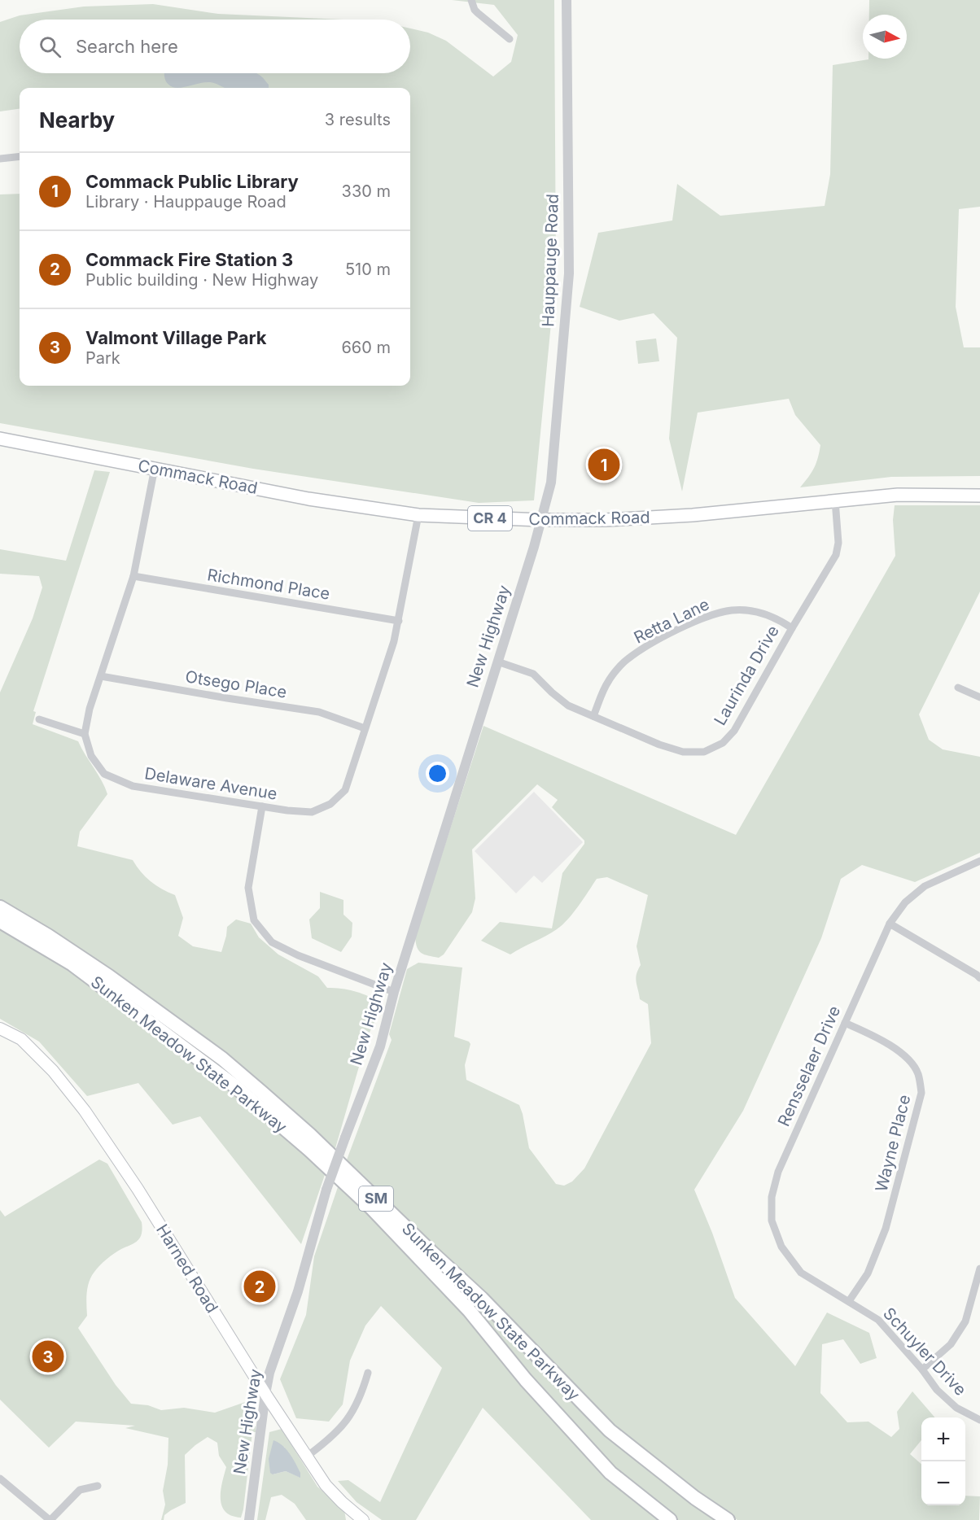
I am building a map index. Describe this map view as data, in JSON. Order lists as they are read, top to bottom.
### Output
{
  "streets": {
    "highway": ["Sunken Meadow State Parkway", "SM"],
    "main road": ["Commack Road", "CR 4", "Harned Road"],
    "street": [
      "Hauppauge Road",
      "Richmond Place",
      "Retta Lane",
      "New Highway",
      "Laurinda Drive",
      "Otsego Place",
      "Delaware Avenue",
      "Rensselaer Drive",
      "Wayne Place",
      "Schuyler Drive"
    ]
  },
  "crossings": [
    ["Hauppauge Road", "Commack Road"],
    ["Hauppauge Road", "New Highway"],
    ["Commack Road", "New Highway"],
    ["Commack Road", "Laurinda Drive"],
    ["Commack Road", "Delaware Avenue"],
    ["Richmond Place", "Delaware Avenue"],
    ["Retta Lane", "Laurinda Drive"],
    ["New Highway", "Laurinda Drive"],
    ["New Highway", "Harned Road"],
    ["Otsego Place", "Delaware Avenue"],
    ["Rensselaer Drive", "Wayne Place"],
    ["Rensselaer Drive", "Schuyler Drive"],
    ["Wayne Place", "Schuyler Drive"]
  ],
  "north": "right",
  "page": {
    "search": "Search here",
    "heading": ["Nearby", "3 results"],
    "list": [
      {
        "mark": "1",
        "name": "Commack Public Library",
        "note": "Library · Hauppauge Road",
        "value": "330 m"
      },
      {
        "mark": "2",
        "name": "Commack Fire Station 3",
        "note": "Public building · New Highway",
        "value": "510 m"
      },
      {
        "mark": "3",
        "name": "Valmont Village Park",
        "note": "Park",
        "value": "660 m"
      }
    ],
    "pins": ["1", "2", "3"],
    "map_buttons": ["+", "−"]
  }
}
